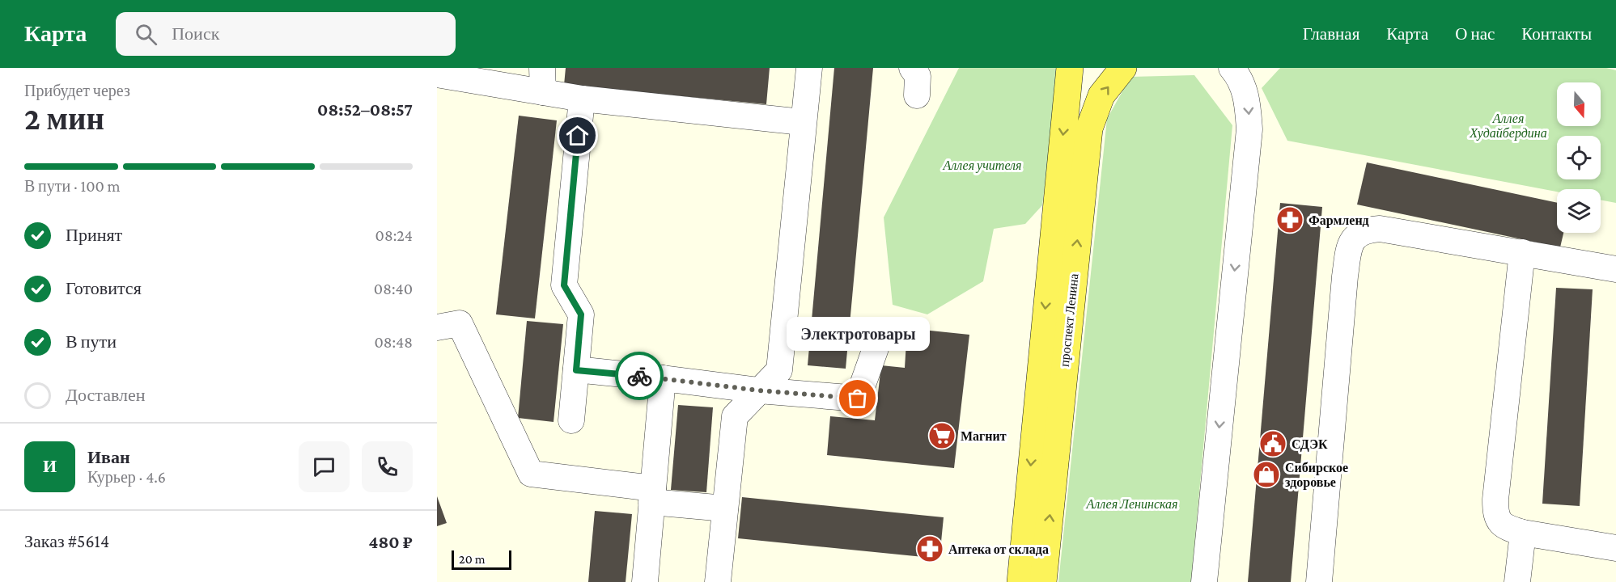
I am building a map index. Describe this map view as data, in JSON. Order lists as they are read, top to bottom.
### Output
{
  "streets": {
    "main road": ["проспект Ленина"]
  },
  "parks": ["Аллея Худайбердина", "Аллея учителя", "Аллея Ленинская"],
  "places": {
    "pharmacy": ["Фармленд", "Аптека от склада"],
    "other": ["Электротовары"],
    "supermarket": ["Магнит"],
    "public building": ["СДЭК"],
    "shop": ["Сибирское здоровье"]
  },
  "scale_bar": "20 m",
  "north": "bottom",
  "page": {
    "header": "Карта",
    "search": "Поиск",
    "nav": [
      "Главная",
      "Карта",
      "О нас",
      "Контакты"
    ],
    "heading": ["2 мин", "Прибудет через", "08:52–08:57"],
    "panel": [
      "Иван",
      "Курьер · 4.6",
      "Заказ #5614",
      "480 ₽"
    ],
    "bar": "В пути · 100 m",
    "list": [
      ["Принят", "08:24"],
      ["Готовится", "08:40"],
      ["В пути", "08:48"],
      "Доставлен"
    ],
    "bubble": "Электротовары",
    "round": "И",
    "scale": "20 m"
  }
}
